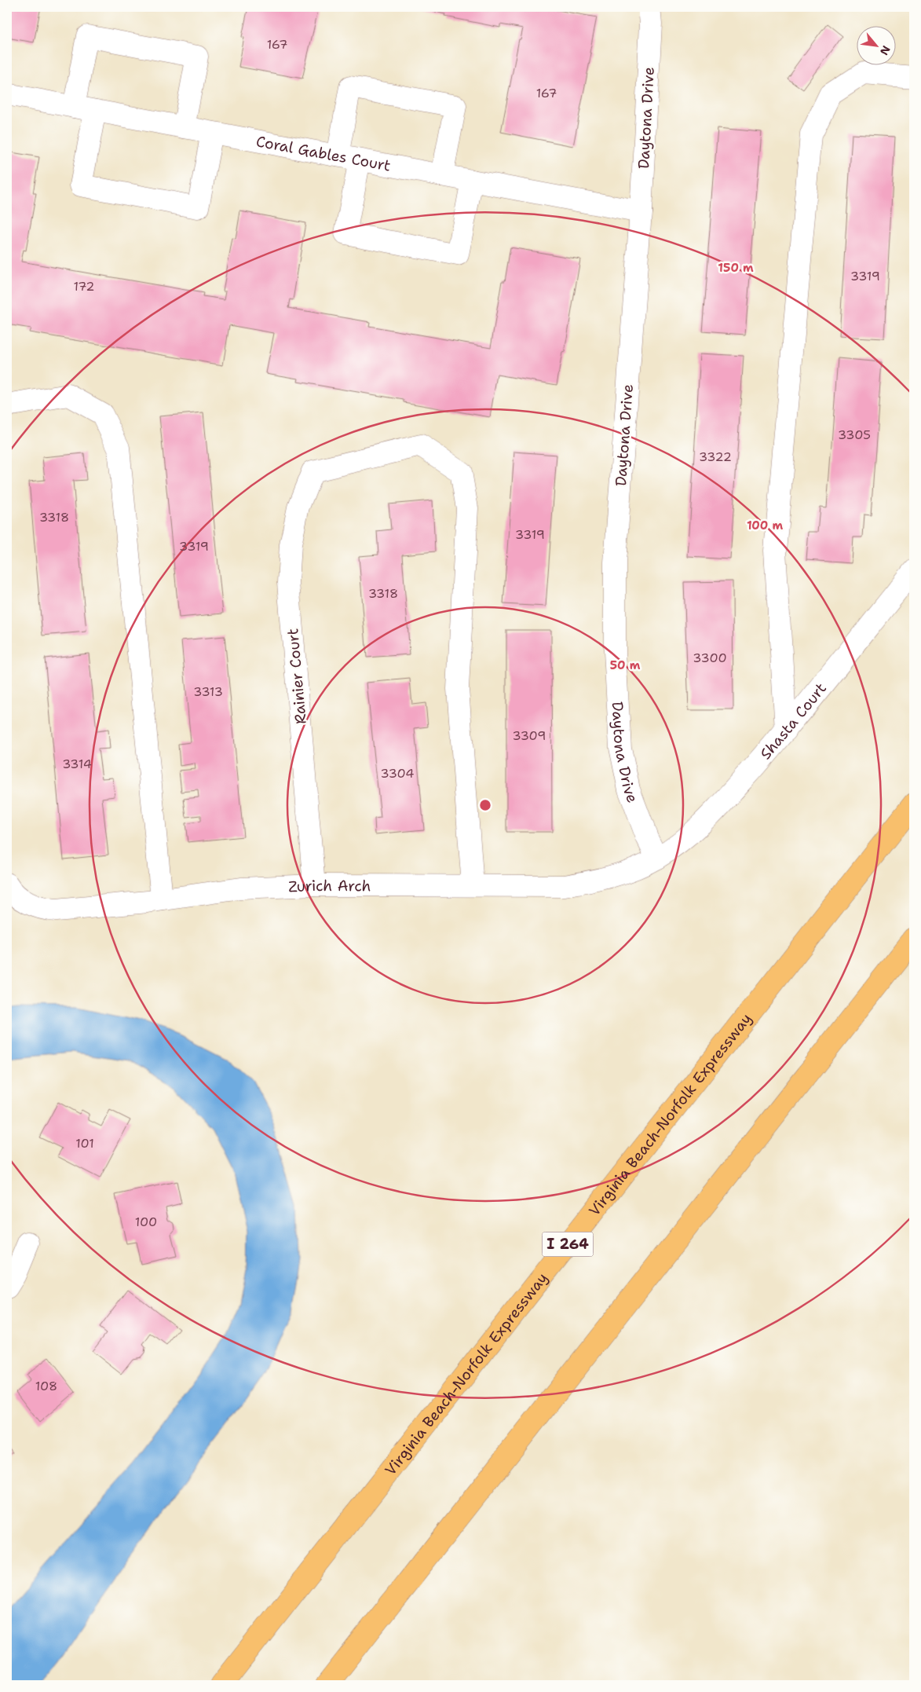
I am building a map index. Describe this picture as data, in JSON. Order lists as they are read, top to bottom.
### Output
{
  "streets": {
    "highway": ["Virginia Beach-Norfolk Expressway", "I 264"],
    "street": [
      "Daytona Drive",
      "Coral Gables Court",
      "Rainier Court",
      "Shasta Court",
      "Zurich Arch"
    ]
  },
  "crossings": [
    ["Daytona Drive", "Coral Gables Court"],
    ["Daytona Drive", "Shasta Court"],
    ["Daytona Drive", "Zurich Arch"],
    ["Rainier Court", "Zurich Arch"],
    ["Shasta Court", "Zurich Arch"]
  ],
  "house_numbers": [
    "167",
    "167",
    "3319",
    "172",
    "3305",
    "3322",
    "3318",
    "3319",
    "3319",
    "3318",
    "3300",
    "3313",
    "3309",
    "3314",
    "3304",
    "101",
    "100",
    "108"
  ],
  "north": "bottom right",
  "rings": ["150 m", "100 m", "50 m"]
}
